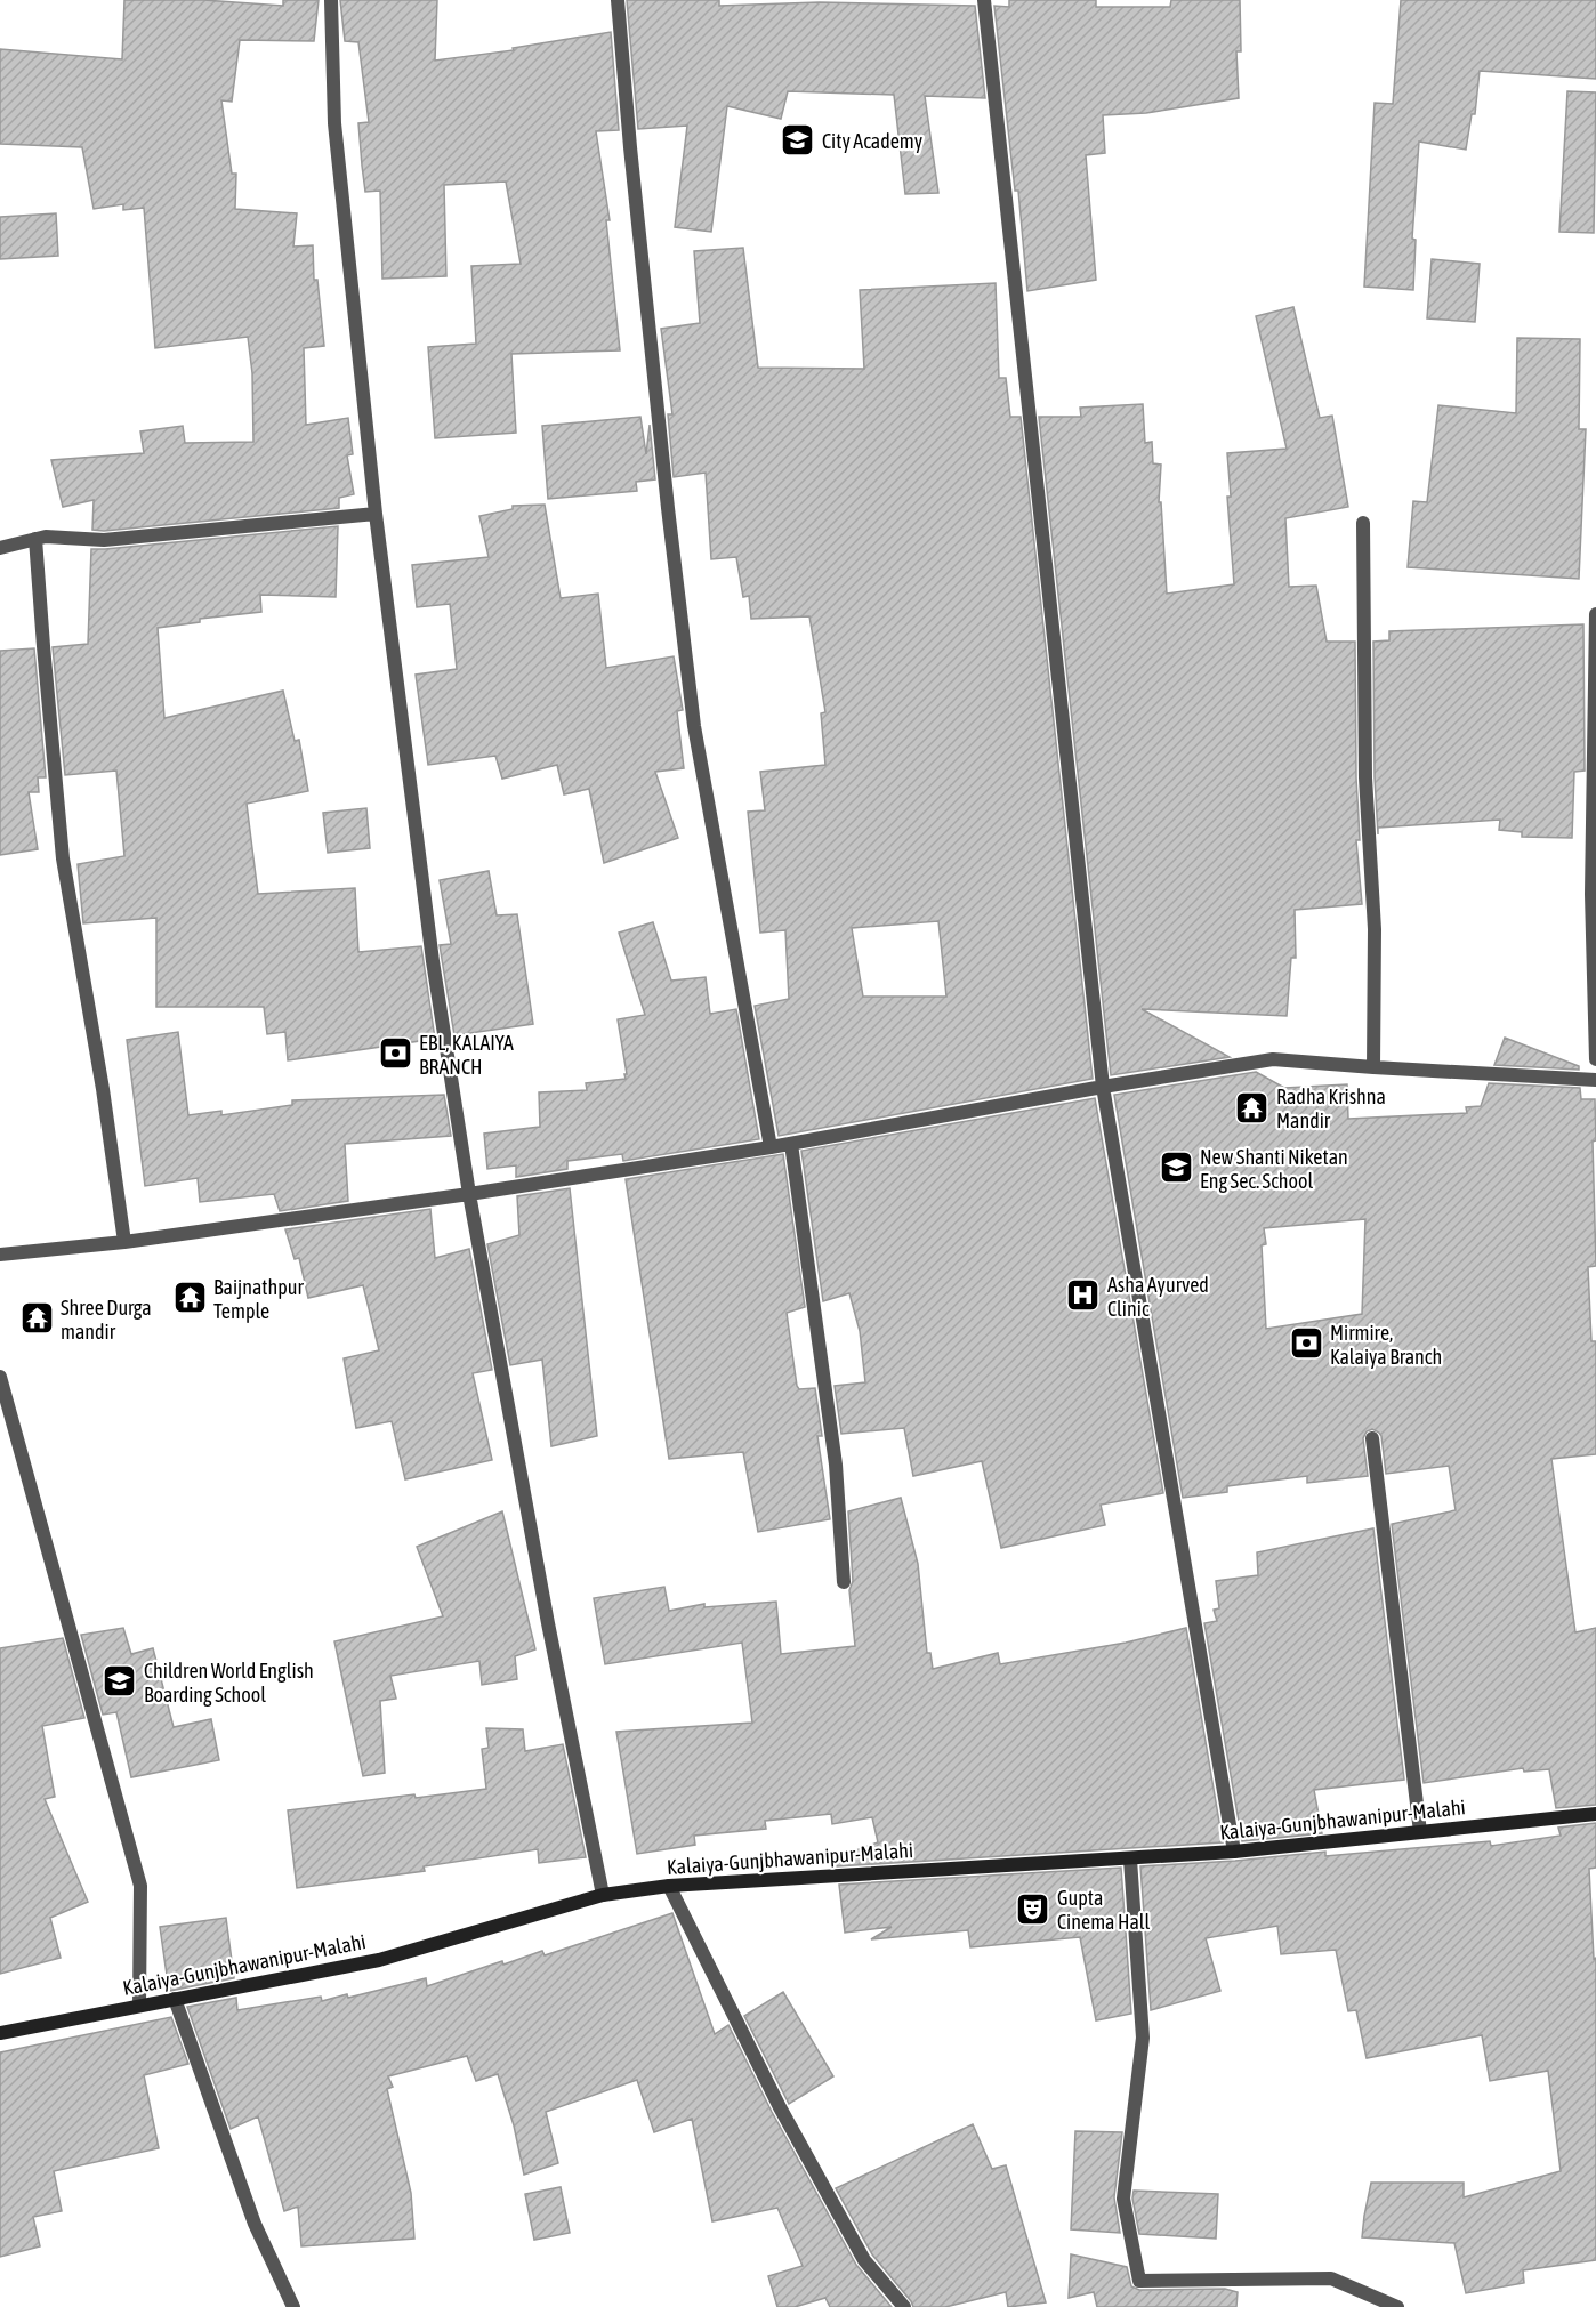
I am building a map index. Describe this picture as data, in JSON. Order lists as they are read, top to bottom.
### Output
{
  "streets": {
    "street": ["Kalaiya-Gunjbhawanipur-Malahi"]
  },
  "places": {
    "school or university": ["City Academy", "New Shanti Niketan Eng Sec. School", "Children World English Boarding School"],
    "bank": ["EBL, KALAIYA BRANCH", "Mirmire, Kalaiya Branch"],
    "temple": ["Radha Krishna Mandir", "Baijnathpur Temple", "Shree Durga mandir"],
    "hospital": ["Asha Ayurved Clinic"],
    "theatre": ["Gupta Cinema Hall"]
  }
}
